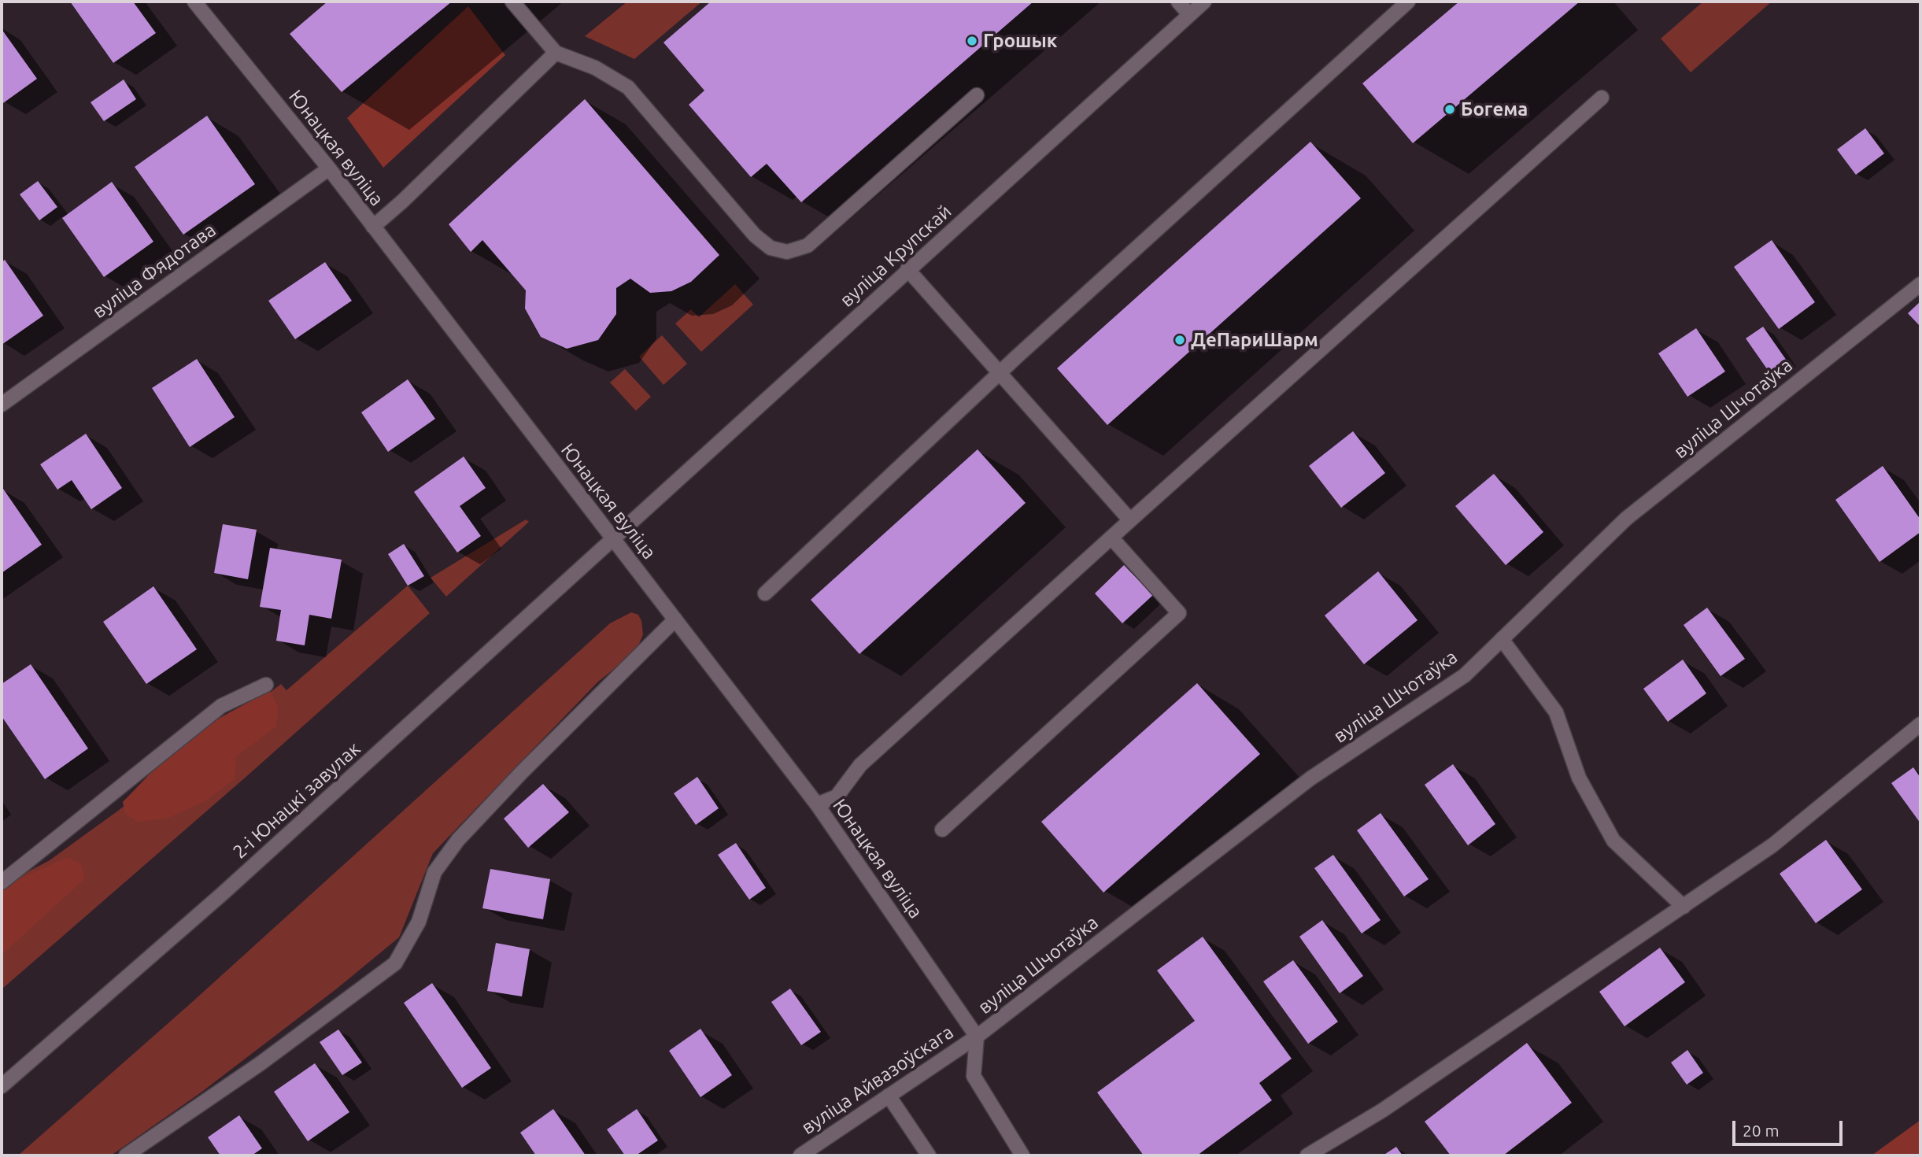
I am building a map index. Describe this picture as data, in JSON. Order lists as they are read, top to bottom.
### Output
{
  "streets": {
    "street": [
      "Юнацкая вуліца",
      "вуліца Крупскай",
      "вуліца Фядотава",
      "вуліца Шчотаўка",
      "2-і Юнацкі завулак",
      "вуліца Айвазоўскага"
    ]
  },
  "crossings": [
    ["Юнацкая вуліца", "вуліца Крупскай"],
    ["Юнацкая вуліца", "вуліца Фядотава"],
    ["Юнацкая вуліца", "вуліца Шчотаўка"],
    ["Юнацкая вуліца", "2-і Юнацкі завулак"],
    ["Юнацкая вуліца", "вуліца Айвазоўскага"],
    ["вуліца Крупскай", "2-і Юнацкі завулак"],
    ["вуліца Шчотаўка", "вуліца Айвазоўскага"]
  ],
  "places": ["Грошык", "Богема", "ДеПариШарм"],
  "scale_bar": "20 m"
}
